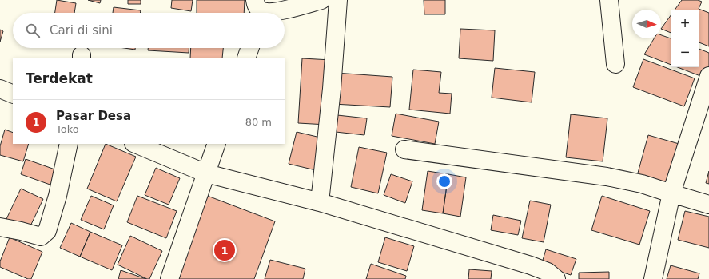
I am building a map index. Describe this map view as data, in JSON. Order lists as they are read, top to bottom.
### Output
{
  "north": "right",
  "page": {
    "map_buttons": ["+", "−"],
    "search": "Cari di sini",
    "heading": "Terdekat",
    "list": [
      {
        "mark": "1",
        "name": "Pasar Desa",
        "note": "Toko",
        "value": "80 m"
      }
    ],
    "pins": "1"
  }
}
